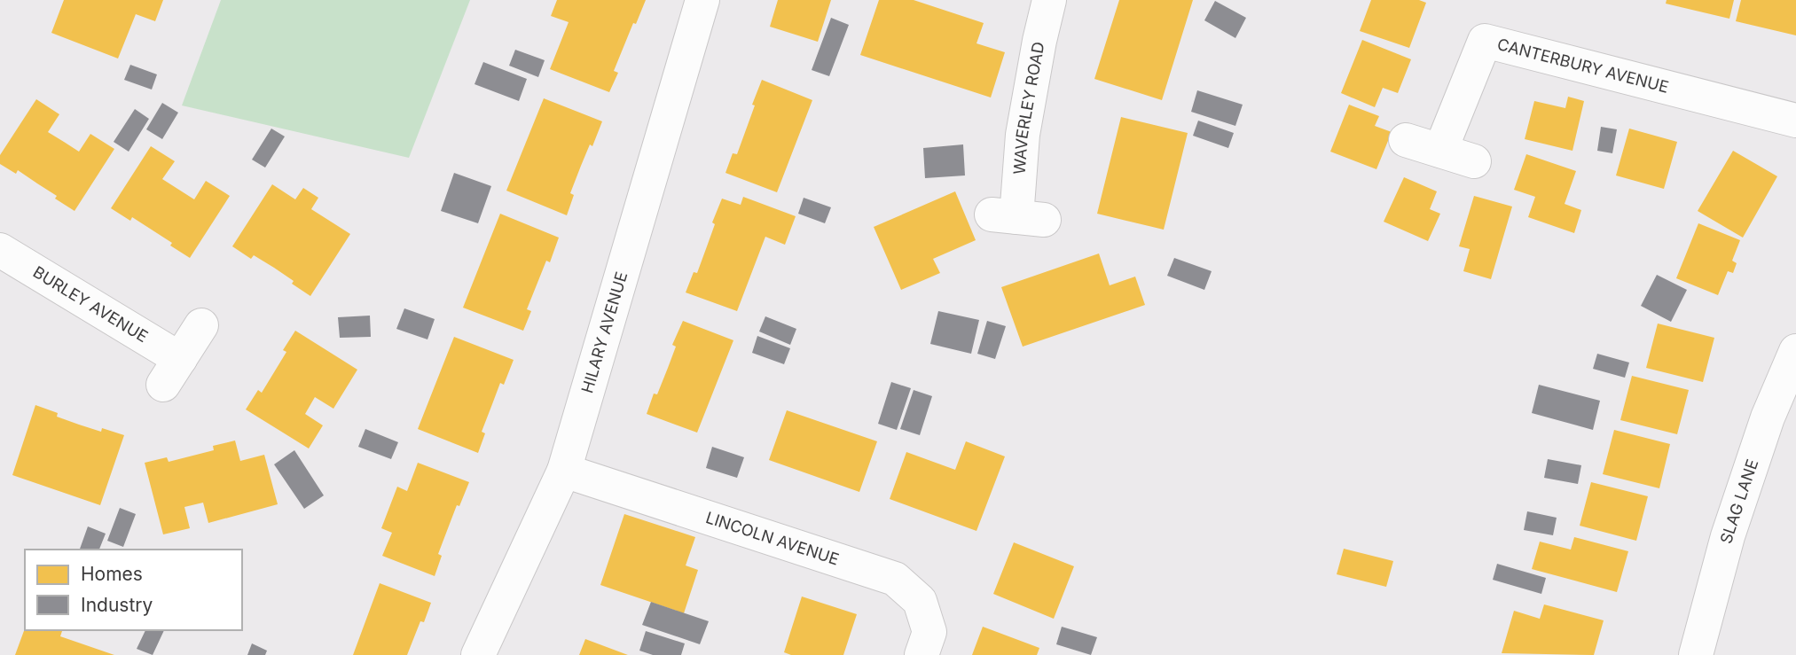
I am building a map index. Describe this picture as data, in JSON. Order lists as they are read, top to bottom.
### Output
{
  "streets": {
    "street": [
      "CANTERBURY AVENUE",
      "WAVERLEY ROAD",
      "BURLEY AVENUE",
      "HILARY AVENUE",
      "SLAG LANE",
      "LINCOLN AVENUE"
    ]
  },
  "crossings": [
    ["HILARY AVENUE", "LINCOLN AVENUE"]
  ],
  "legend": ["Homes", "Industry"]
}
